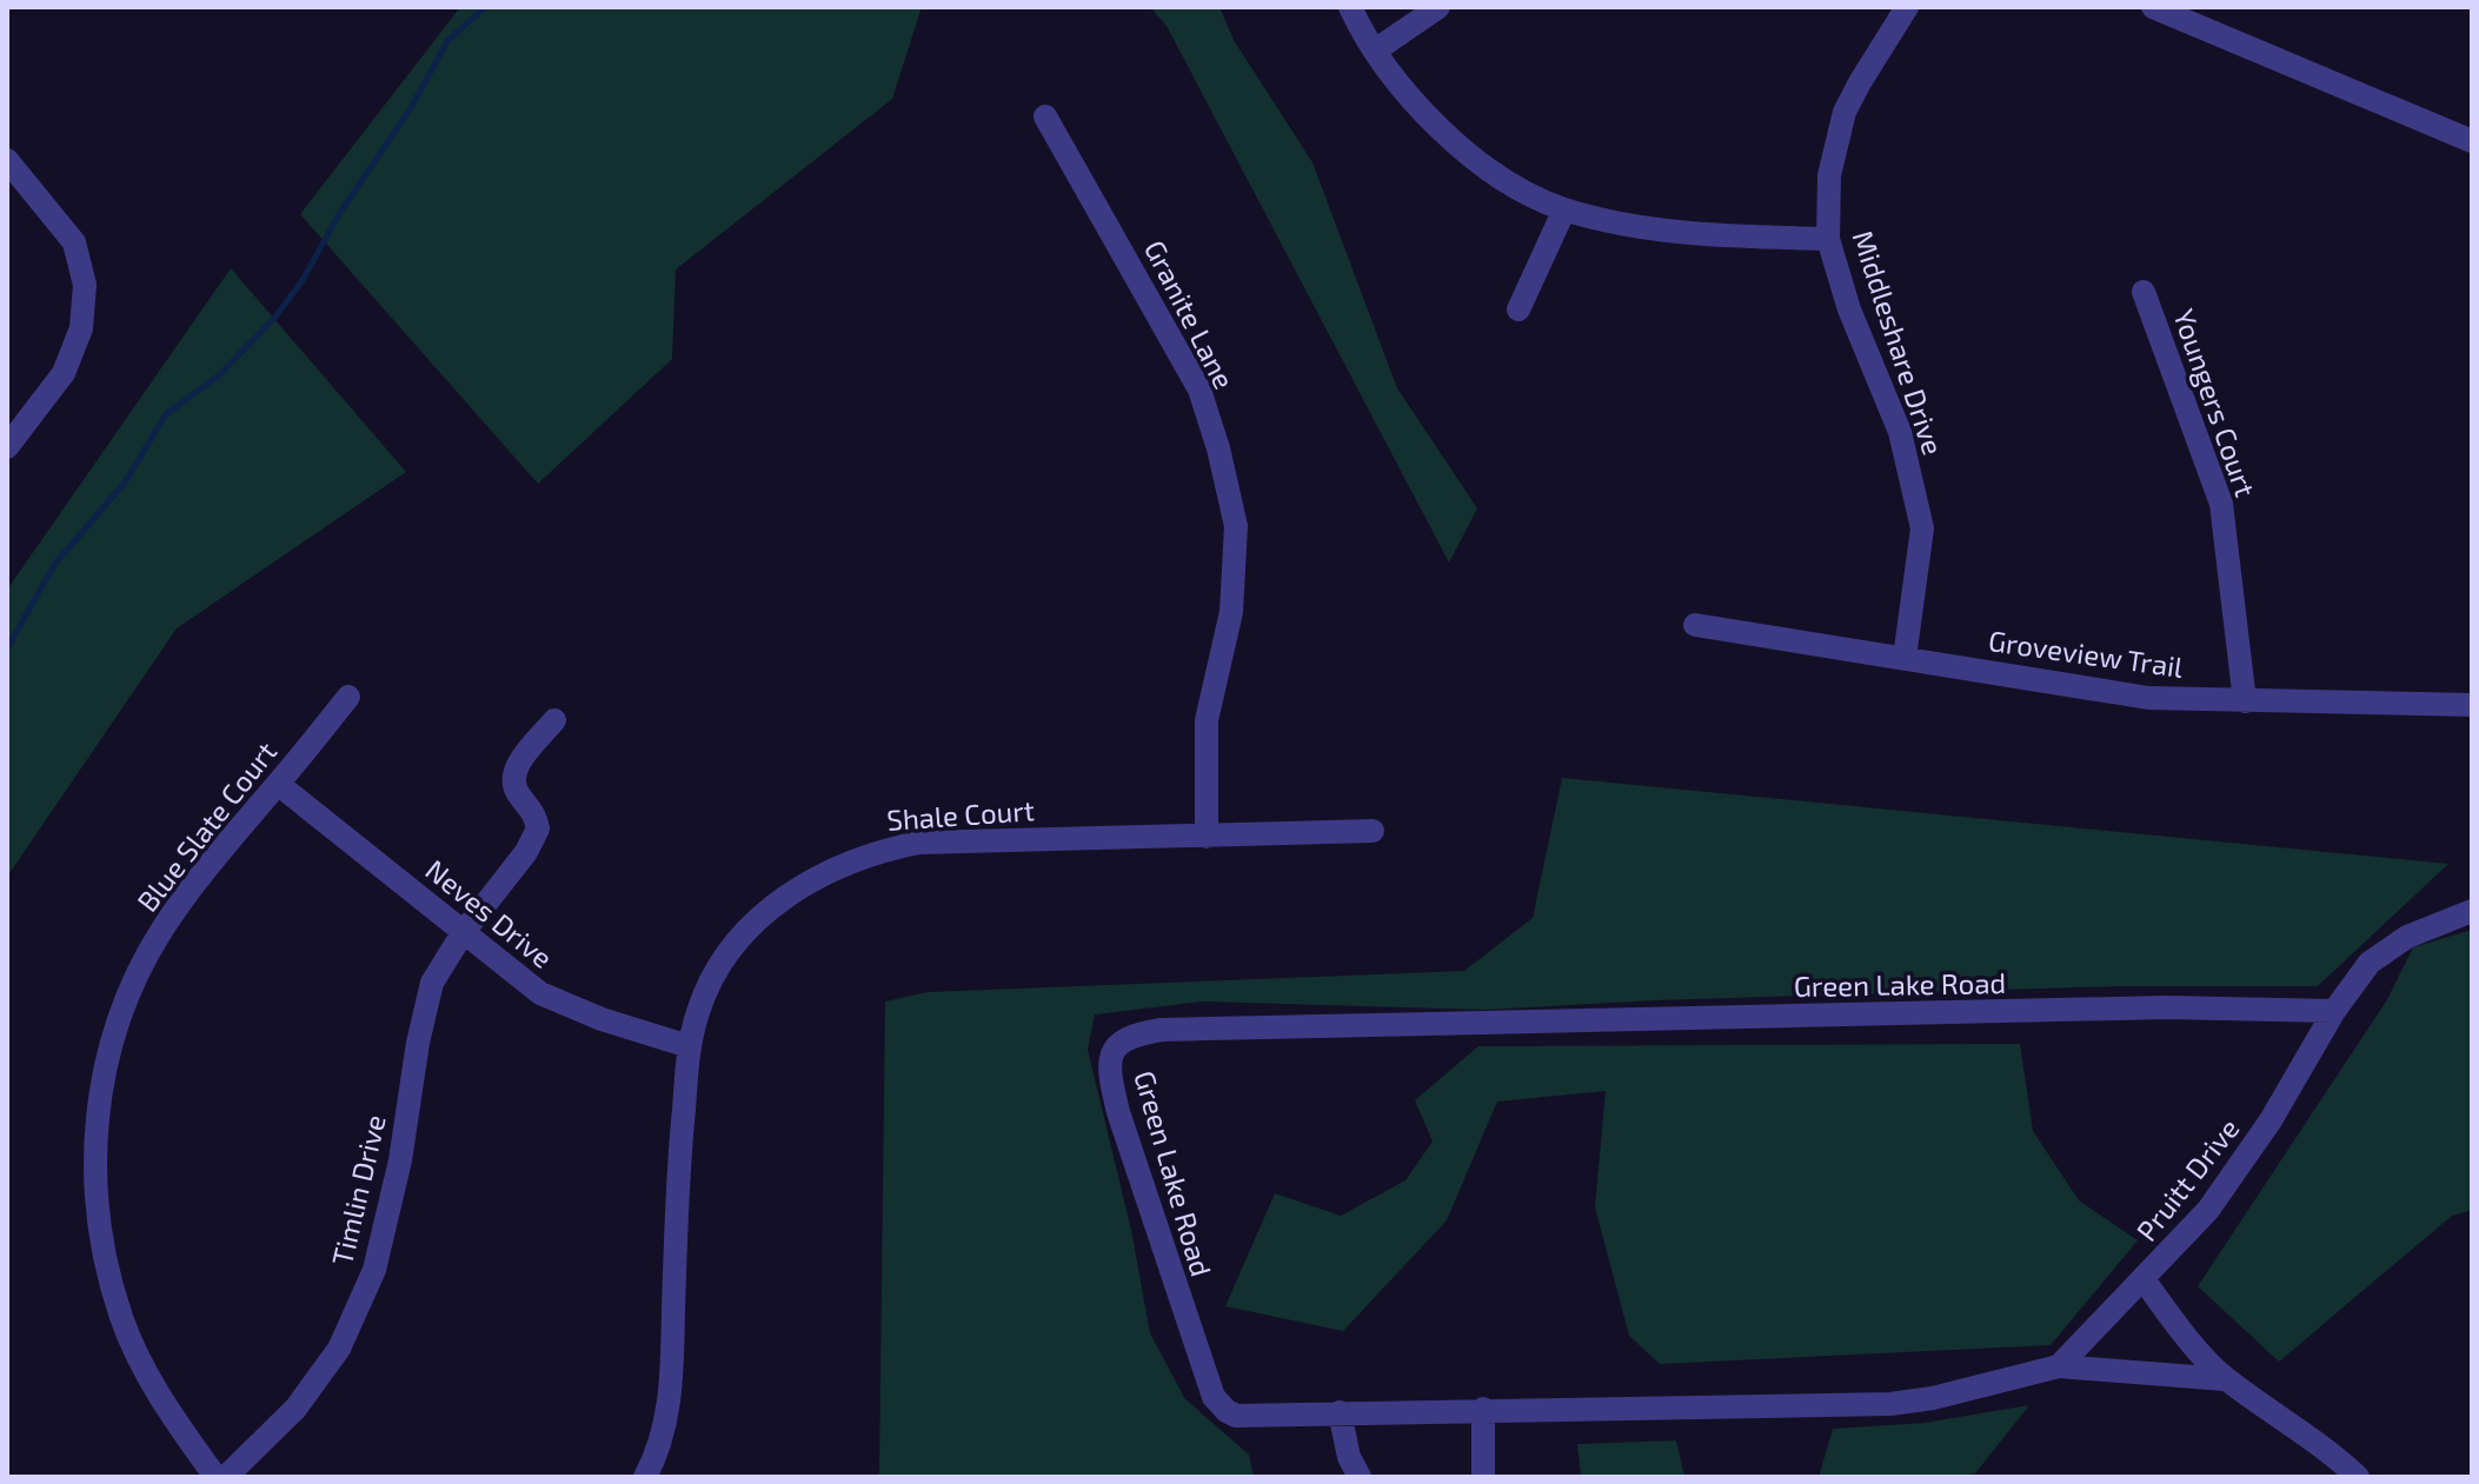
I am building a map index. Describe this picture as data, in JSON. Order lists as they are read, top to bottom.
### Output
{
  "streets": {
    "street": [
      "Granite Lane",
      "Middleshare Drive",
      "Youngers Court",
      "Groveview Trail",
      "Shale Court",
      "Blue Slate Court",
      "Neves Drive",
      "Green Lake Road",
      "Pruitt Drive",
      "Timlin Drive"
    ]
  },
  "crossings": [
    ["Granite Lane", "Shale Court"],
    ["Middleshare Drive", "Groveview Trail"],
    ["Youngers Court", "Groveview Trail"],
    ["Shale Court", "Neves Drive"],
    ["Blue Slate Court", "Neves Drive"],
    ["Neves Drive", "Timlin Drive"],
    ["Green Lake Road", "Pruitt Drive"]
  ]
}
